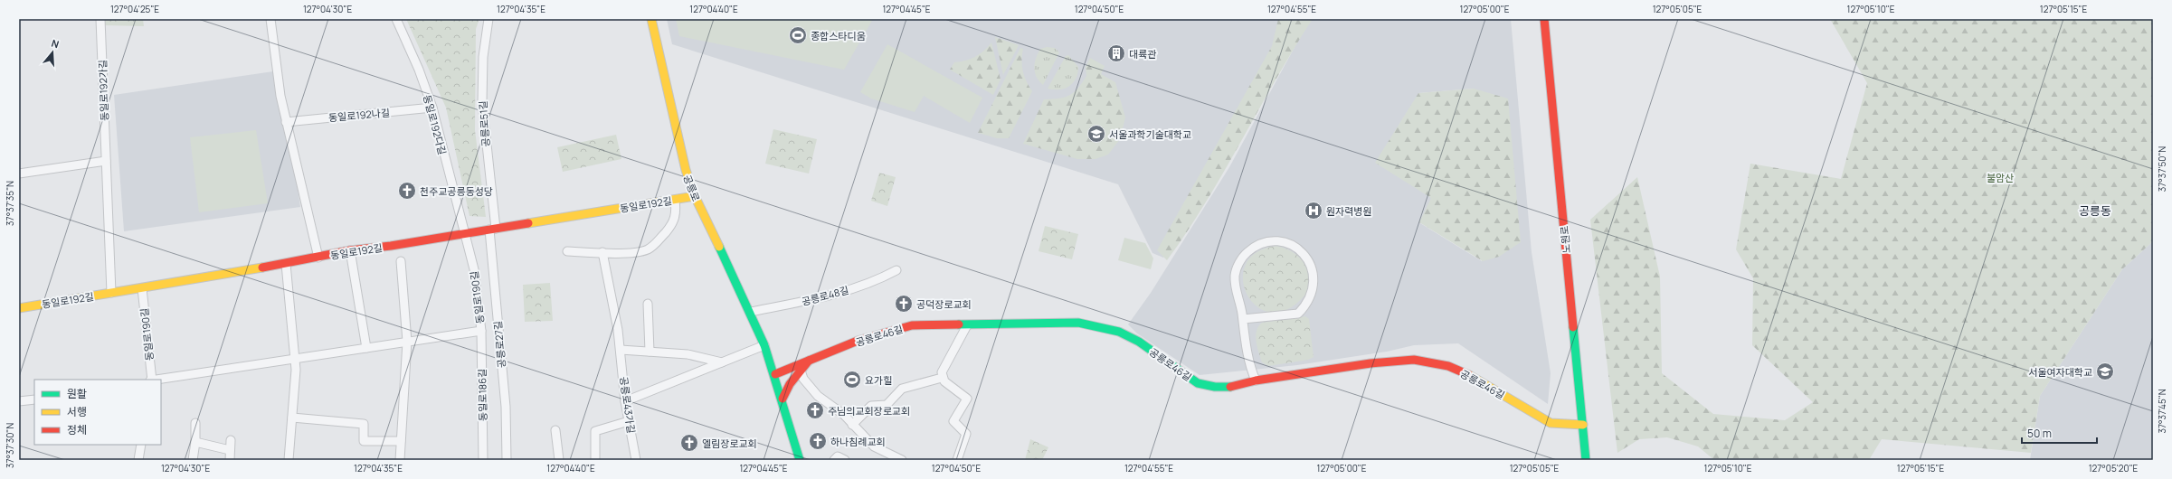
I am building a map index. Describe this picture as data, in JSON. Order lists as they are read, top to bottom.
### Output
{
  "streets": {
    "street": [
      "동일로192가길",
      "동일로192나길",
      "공릉로51길",
      "동일로192다길",
      "공릉로",
      "동일로192길",
      "노원로",
      "공릉로48길",
      "동일로190길",
      "공릉로46길",
      "공릉로27길",
      "동일로186길",
      "공릉로43가길"
    ]
  },
  "crossings": [
    ["동일로192가길", "동일로192길"],
    ["동일로192나길", "동일로192다길"],
    ["공릉로51길", "동일로192길"],
    ["공릉로51길", "공릉로27길"],
    ["동일로192다길", "동일로192길"],
    ["동일로192다길", "동일로190길"],
    ["공릉로", "동일로192길"],
    ["공릉로", "공릉로48길"],
    ["공릉로", "공릉로46길"],
    ["동일로192길", "동일로190길"],
    ["동일로192길", "공릉로27길"],
    ["노원로", "공릉로46길"],
    ["동일로190길", "동일로186길"]
  ],
  "districts": ["공릉동"],
  "parks": ["불암산"],
  "places": {
    "sports": ["종합스타디움", "요가힐"],
    "building": ["대륙관"],
    "school or university": ["서울과학기술대학교", "서울여자대학교"],
    "church": [
      "천주교공릉동성당",
      "공덕장로교회",
      "주님의교회장로교회",
      "하나침례교회",
      "엘림장로교회"
    ],
    "hospital": ["원자력병원"]
  },
  "legend": ["원활", "서행", "정체"],
  "scale_bar": "50 m",
  "north": "top",
  "coordinates": [
    "127°04'25\"E",
    "127°04'30\"E",
    "127°04'35\"E",
    "127°04'40\"E",
    "127°04'45\"E",
    "127°04'50\"E",
    "127°04'55\"E",
    "127°05'00\"E",
    "127°05'05\"E",
    "127°05'10\"E",
    "127°05'15\"E",
    "37°37'50\"N",
    "37°37'35\"N",
    "37°37'45\"N",
    "37°37'30\"N",
    "127°05'20\"E"
  ]
}
